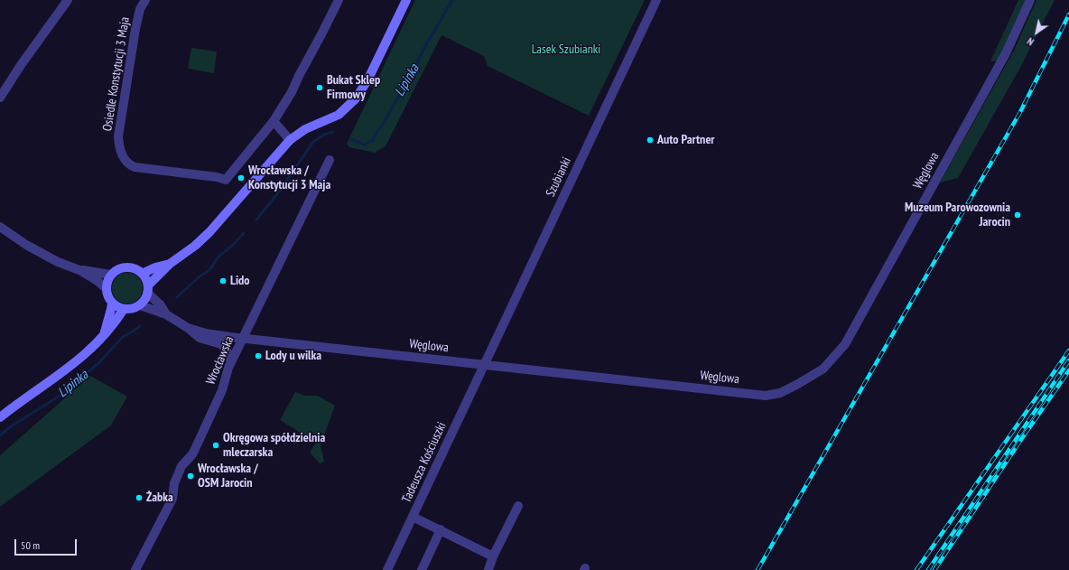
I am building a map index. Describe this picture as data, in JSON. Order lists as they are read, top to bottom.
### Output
{
  "streets": {
    "street": [
      "Osiedle Konstytucji 3 Maja",
      "Węglowa",
      "Szubianki",
      "Wrocławska",
      "Tadeusza Kościuszki"
    ]
  },
  "crossings": [
    ["Węglowa", "Szubianki"],
    ["Węglowa", "Wrocławska"],
    ["Węglowa", "Tadeusza Kościuszki"],
    ["Szubianki", "Tadeusza Kościuszki"]
  ],
  "water": ["Lipinka"],
  "parks": ["Lasek Szubianki"],
  "places": [
    "Bukat Sklep Firmowy",
    "Auto Partner",
    "Wrocławska / Konstytucji 3 Maja",
    "Muzeum Parowozownia Jarocin",
    "Lido",
    "Lody u wilka",
    "Okręgowa spółdzielnia mleczarska",
    "Wrocławska / OSM Jarocin",
    "Żabka"
  ],
  "scale_bar": "50 m",
  "north": "bottom left"
}
